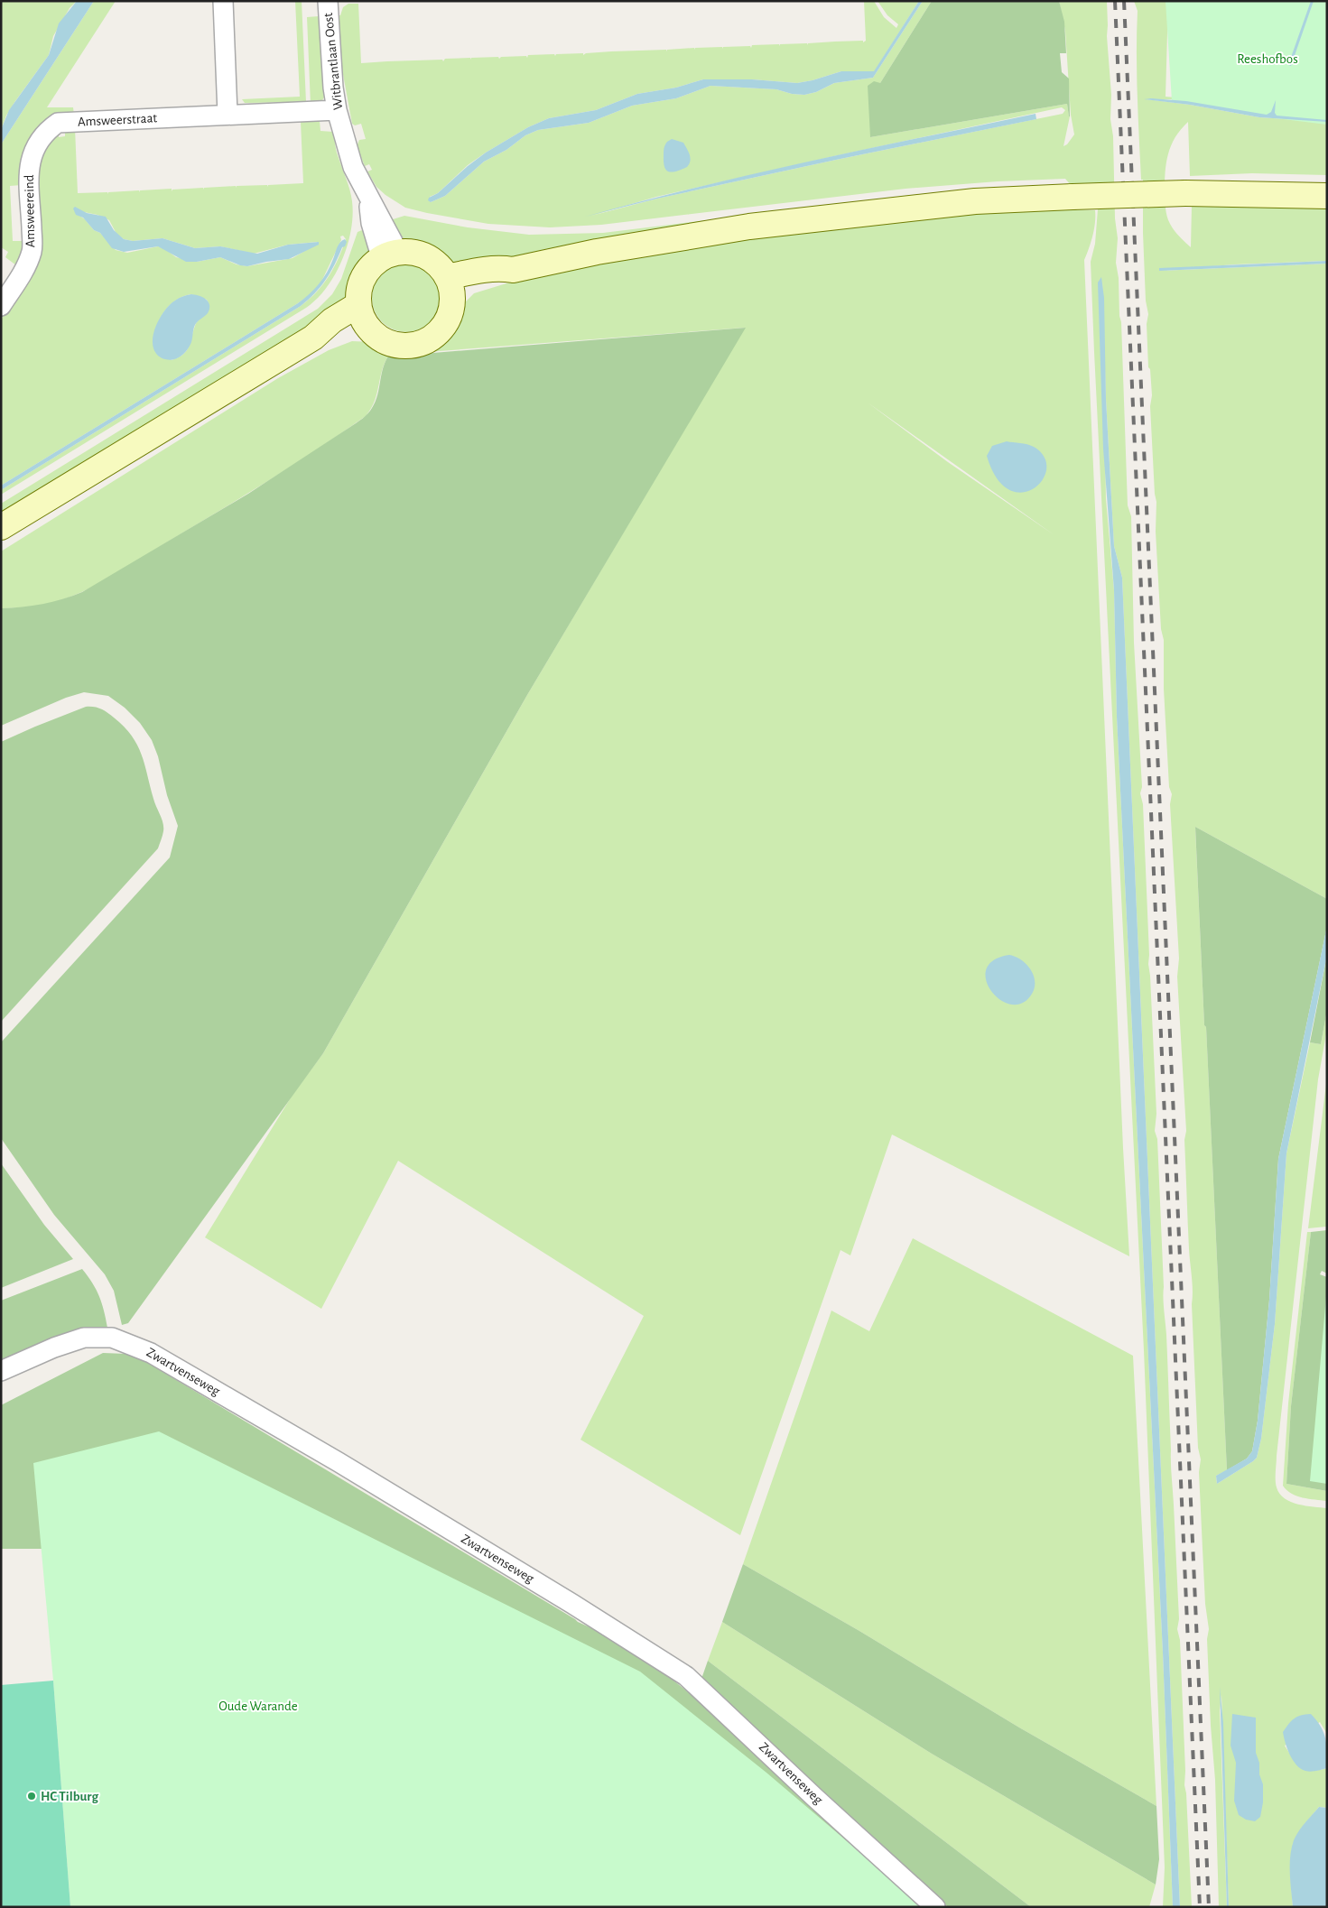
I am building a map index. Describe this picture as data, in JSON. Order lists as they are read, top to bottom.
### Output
{
  "streets": {
    "street": [
      "Witbrantlaan Oost",
      "Amsweerstraat",
      "Amsweereind",
      "Zwartvenseweg"
    ]
  },
  "crossings": [
    ["Witbrantlaan Oost", "Amsweerstraat"],
    ["Amsweerstraat", "Amsweereind"]
  ],
  "parks": ["Reeshofbos", "Oude Warande"],
  "places": ["HC Tilburg"]
}
